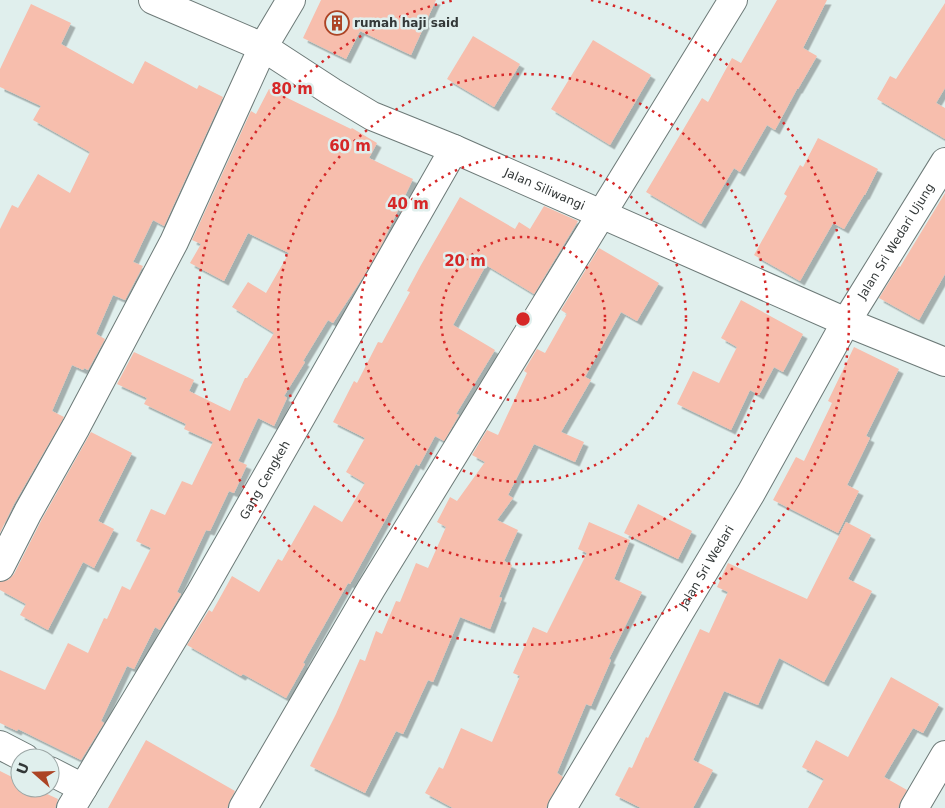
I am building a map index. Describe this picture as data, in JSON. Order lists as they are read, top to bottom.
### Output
{
  "streets": {
    "street": [
      "Jalan Siliwangi",
      "Jalan Sri Wedari Ujung",
      "Gang Cengkeh",
      "Jalan Sri Wedari"
    ]
  },
  "crossings": [
    ["Jalan Siliwangi", "Jalan Sri Wedari Ujung"],
    ["Jalan Siliwangi", "Gang Cengkeh"],
    ["Jalan Siliwangi", "Jalan Sri Wedari"],
    ["Jalan Sri Wedari Ujung", "Jalan Sri Wedari"]
  ],
  "places": {
    "building": ["rumah haji said"]
  },
  "north": "left",
  "rings": [
    "80 m",
    "60 m",
    "40 m",
    "20 m"
  ]
}
